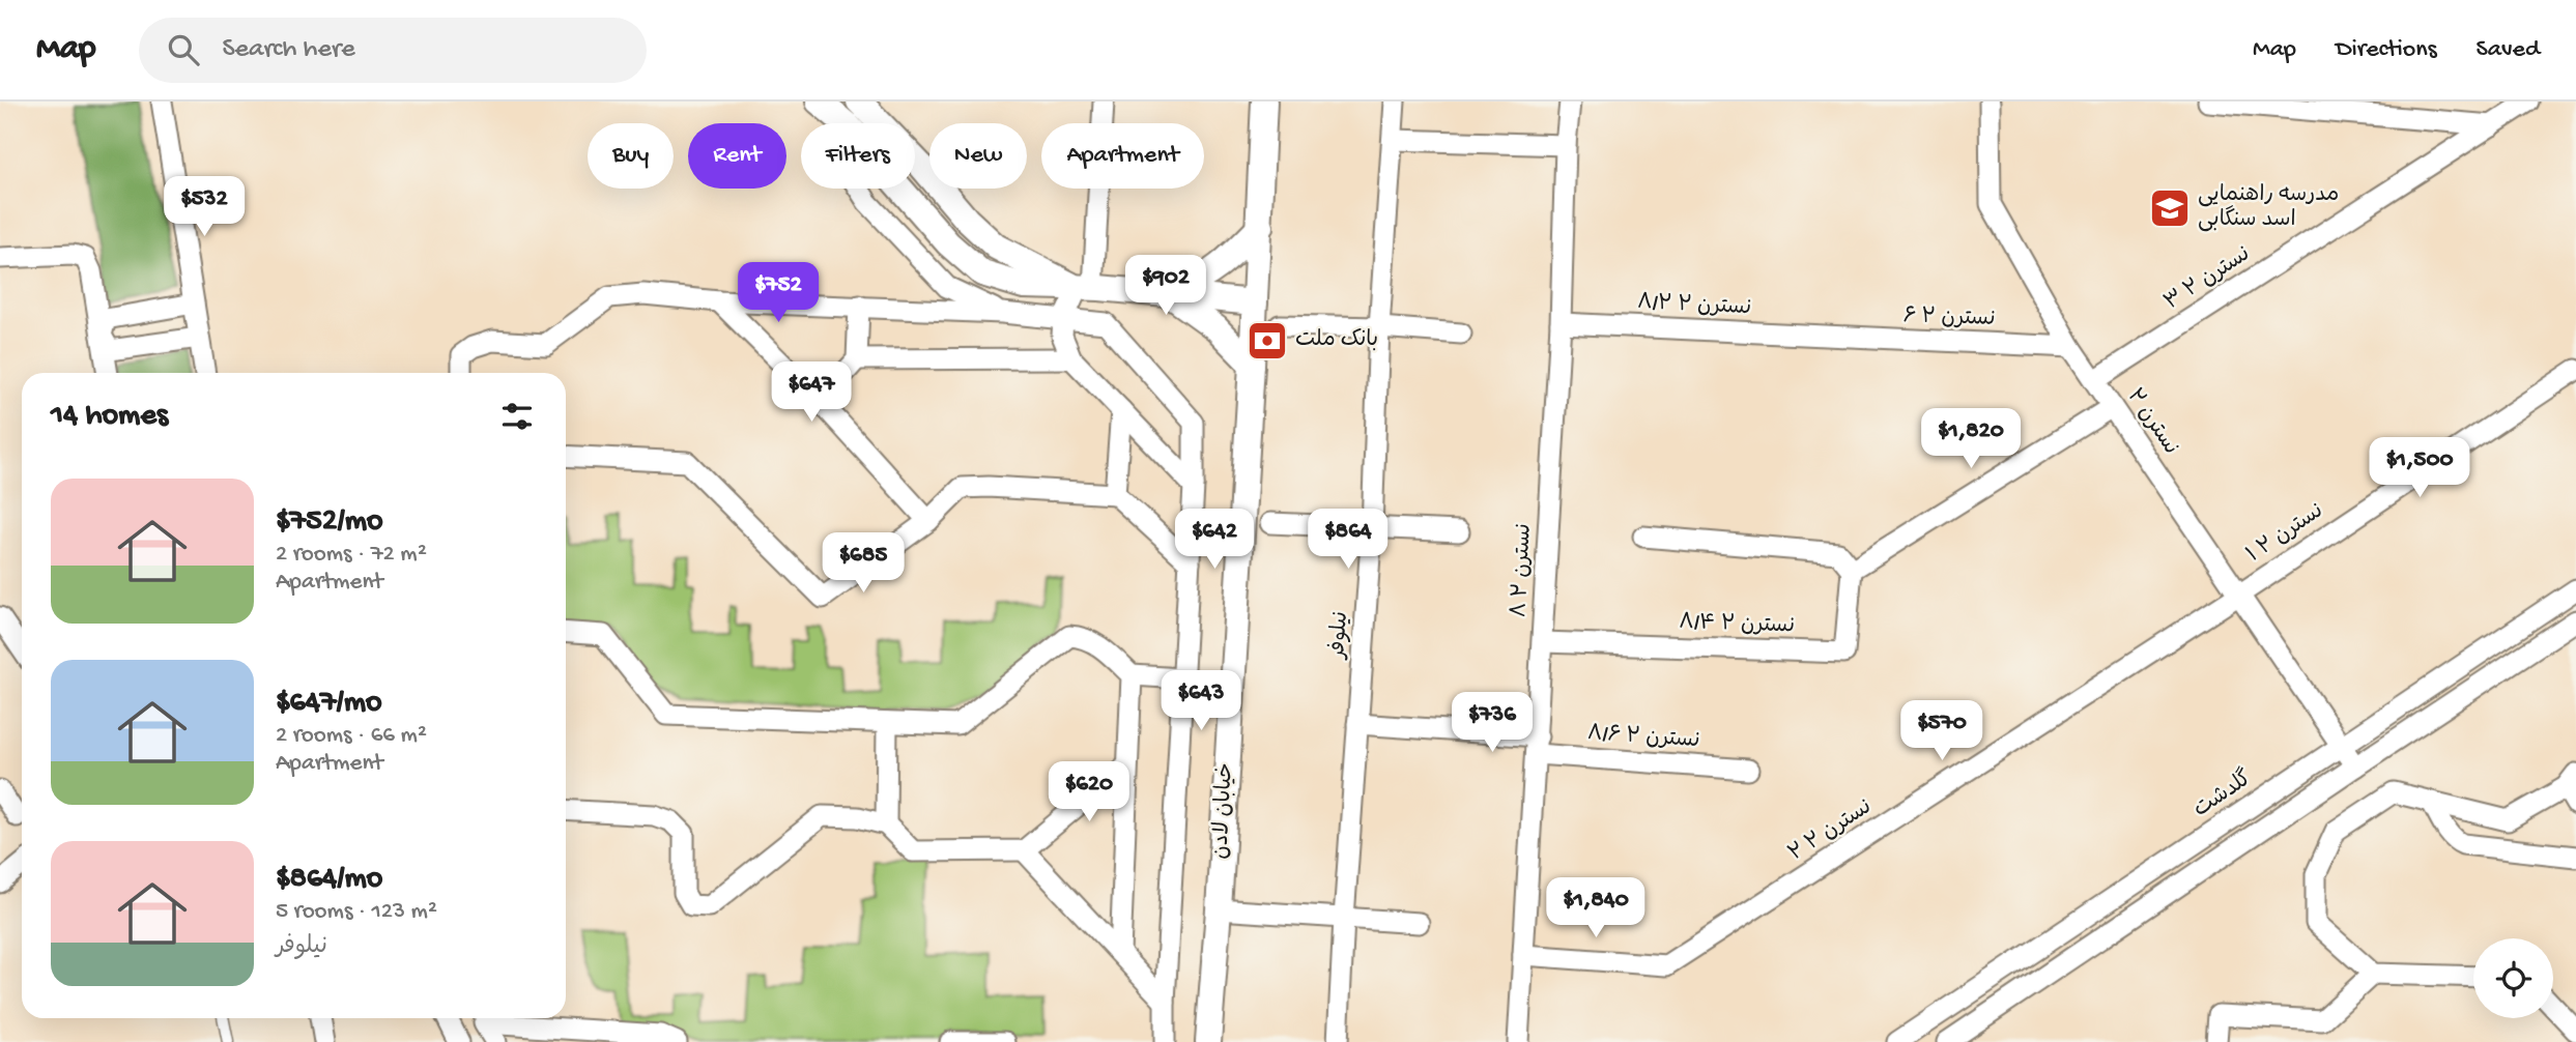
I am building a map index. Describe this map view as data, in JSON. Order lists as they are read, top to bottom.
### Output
{
  "streets": {
    "street": [
      "۳ نسترن ۲",
      "۸/۲ نسترن ۲",
      "۶ نسترن ۲",
      "نسترن ۲",
      "۱ نسترن ۲",
      "۸ نسترن ۲",
      "۸/۴ نسترن ۲",
      "نیلوفر",
      "۸/۶ نسترن ۲",
      "گلدشت",
      "خیابان لادن",
      "۲ نسترن ۲"
    ]
  },
  "crossings": [
    ["۳ نسترن ۲", "نسترن ۲"],
    ["۸/۲ نسترن ۲", "۶ نسترن ۲"],
    ["۸/۲ نسترن ۲", "۸ نسترن ۲"],
    ["۶ نسترن ۲", "نسترن ۲"],
    ["نسترن ۲", "۱ نسترن ۲"],
    ["نسترن ۲", "گلدشت"],
    ["نسترن ۲", "۲ نسترن ۲"],
    ["۱ نسترن ۲", "۲ نسترن ۲"],
    ["۸ نسترن ۲", "۸/۴ نسترن ۲"],
    ["۸ نسترن ۲", "۸/۶ نسترن ۲"],
    ["۸ نسترن ۲", "۲ نسترن ۲"],
    ["نیلوفر", "۸/۶ نسترن ۲"]
  ],
  "places": {
    "school or university": ["مدرسه راهنمایی اسد سنگابی"],
    "bank": ["بانک ملت"]
  },
  "page": {
    "header": "Map",
    "search": "Search here",
    "nav": ["Map", "Directions", "Saved"],
    "chip": [
      "Buy",
      "Rent",
      "Filters",
      "New",
      "Apartment"
    ],
    "price": [
      "$532",
      "$902",
      "$752",
      "$647",
      "$1,820",
      "$1,500",
      "$642",
      "$864",
      "$685",
      "$643",
      "$736",
      "$570",
      "$620",
      "$1,840"
    ],
    "heading": "14 homes",
    "list": [
      {
        "name": "$752/mo",
        "note": "2 rooms · 72 m² · Apartment"
      },
      {
        "name": "$647/mo",
        "note": "2 rooms · 66 m² · Apartment"
      },
      {
        "name": "$864/mo",
        "note": "5 rooms · 123 m² · نیلوفر"
      }
    ]
  }
}
